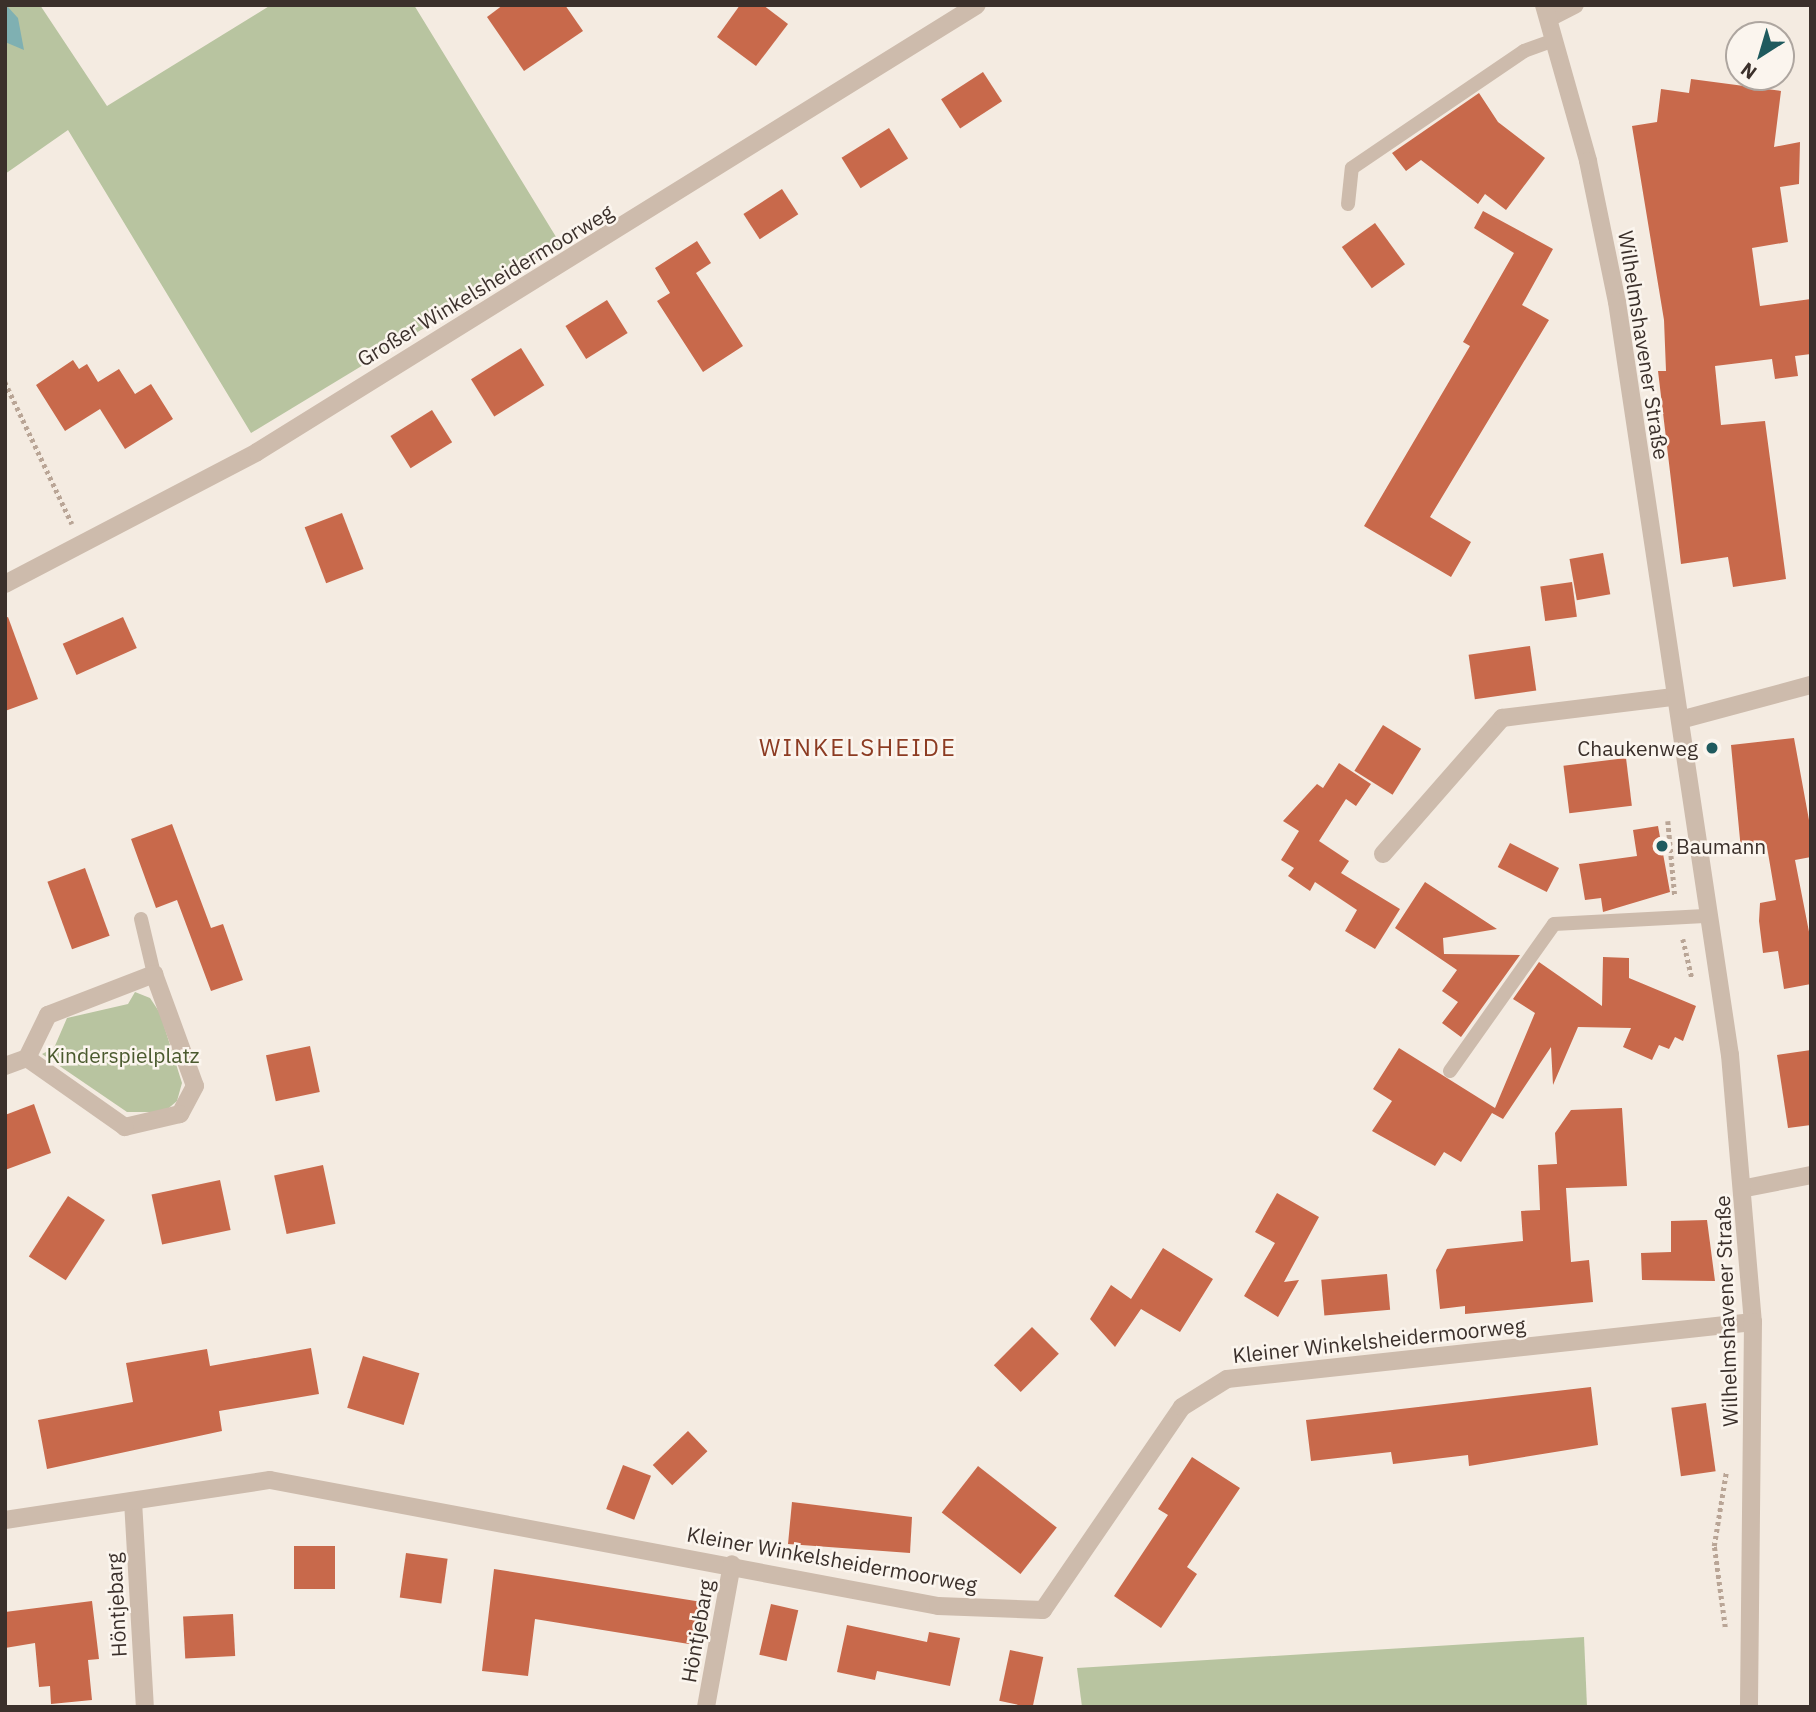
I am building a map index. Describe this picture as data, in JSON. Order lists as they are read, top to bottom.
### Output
{
  "streets": {
    "street": [
      "Großer Winkelsheidermoorweg",
      "Wilhelmshavener Straße",
      "Kleiner Winkelsheidermoorweg",
      "Höntjebarg"
    ]
  },
  "crossings": [
    ["Wilhelmshavener Straße", "Kleiner Winkelsheidermoorweg"],
    ["Kleiner Winkelsheidermoorweg", "Höntjebarg"]
  ],
  "districts": ["WINKELSHEIDE"],
  "parks": ["Kinderspielplatz"],
  "places": ["Chaukenweg", "Baumann"],
  "north": "bottom left"
}
